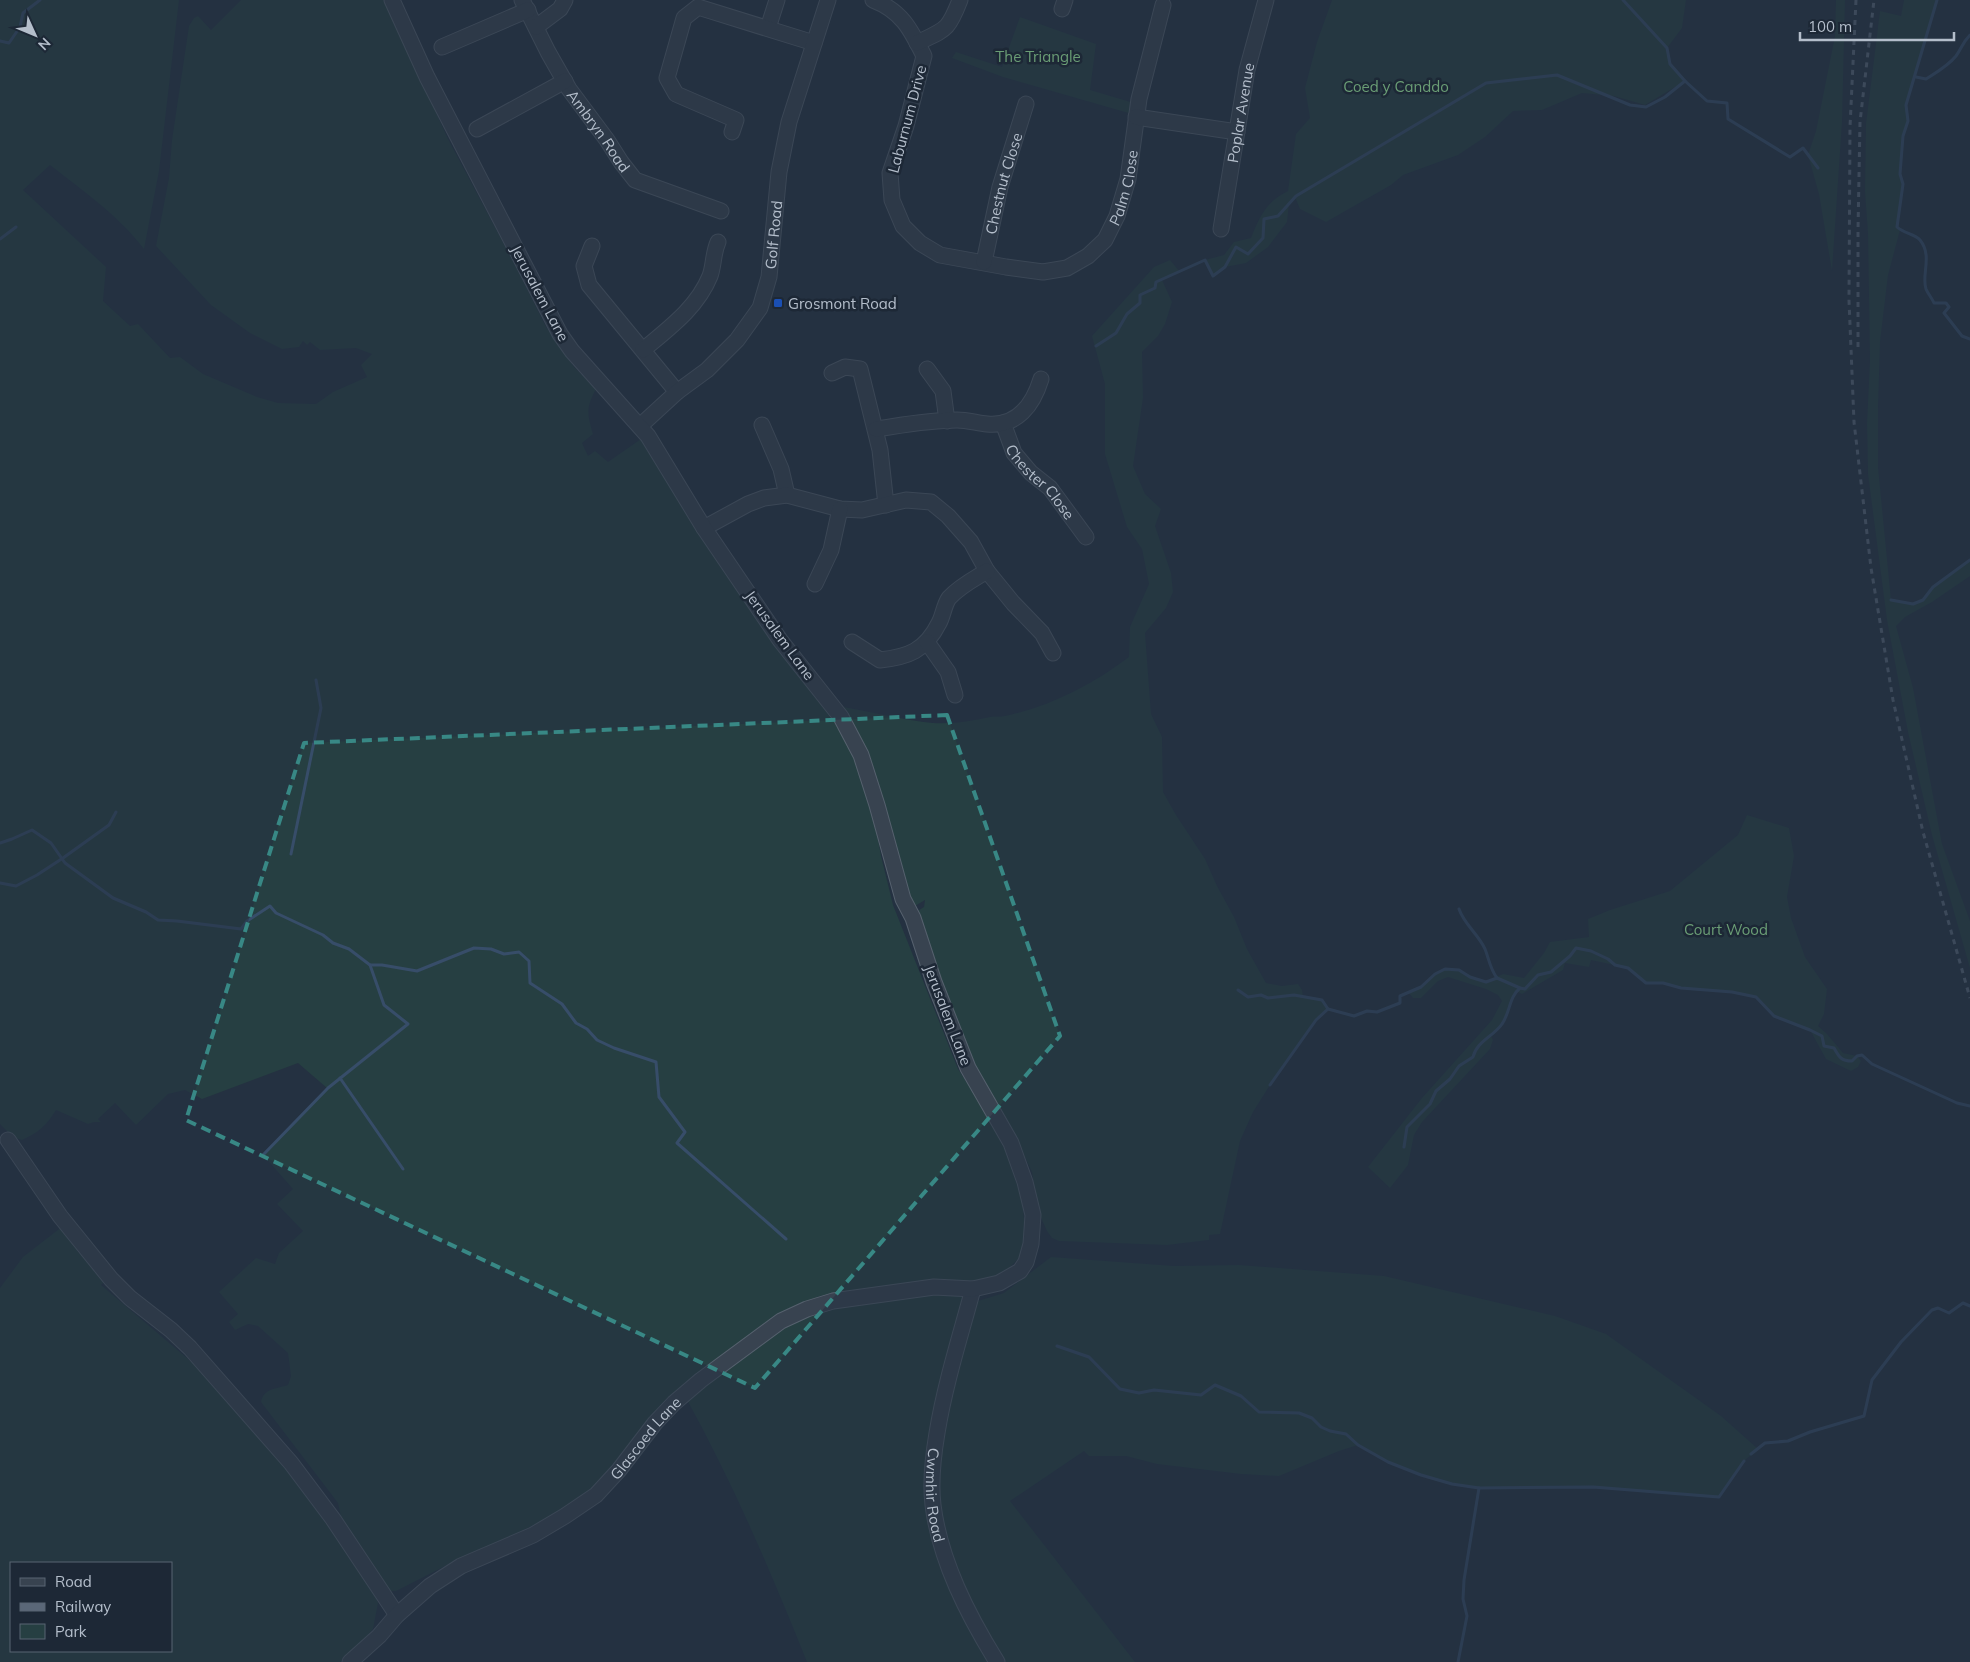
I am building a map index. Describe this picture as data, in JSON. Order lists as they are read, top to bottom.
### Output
{
  "streets": {
    "street": [
      "Poplar Avenue",
      "Laburnum Drive",
      "Ambryn Road",
      "Chestnut Close",
      "Palm Close",
      "Golf Road",
      "Jerusalem Lane",
      "Chester Close",
      "Glascoed Lane",
      "Cwmhir Road"
    ]
  },
  "crossings": [
    ["Laburnum Drive", "Chestnut Close"],
    ["Laburnum Drive", "Palm Close"],
    ["Chestnut Close", "Palm Close"],
    ["Golf Road", "Jerusalem Lane"],
    ["Jerusalem Lane", "Glascoed Lane"],
    ["Jerusalem Lane", "Cwmhir Road"],
    ["Glascoed Lane", "Cwmhir Road"]
  ],
  "parks": ["The Triangle", "Coed y Canddo", "Court Wood"],
  "places": {
    "transit": ["Grosmont Road"]
  },
  "legend": ["Road", "Railway", "Park"],
  "scale_bar": "100 m",
  "north": "bottom right"
}
